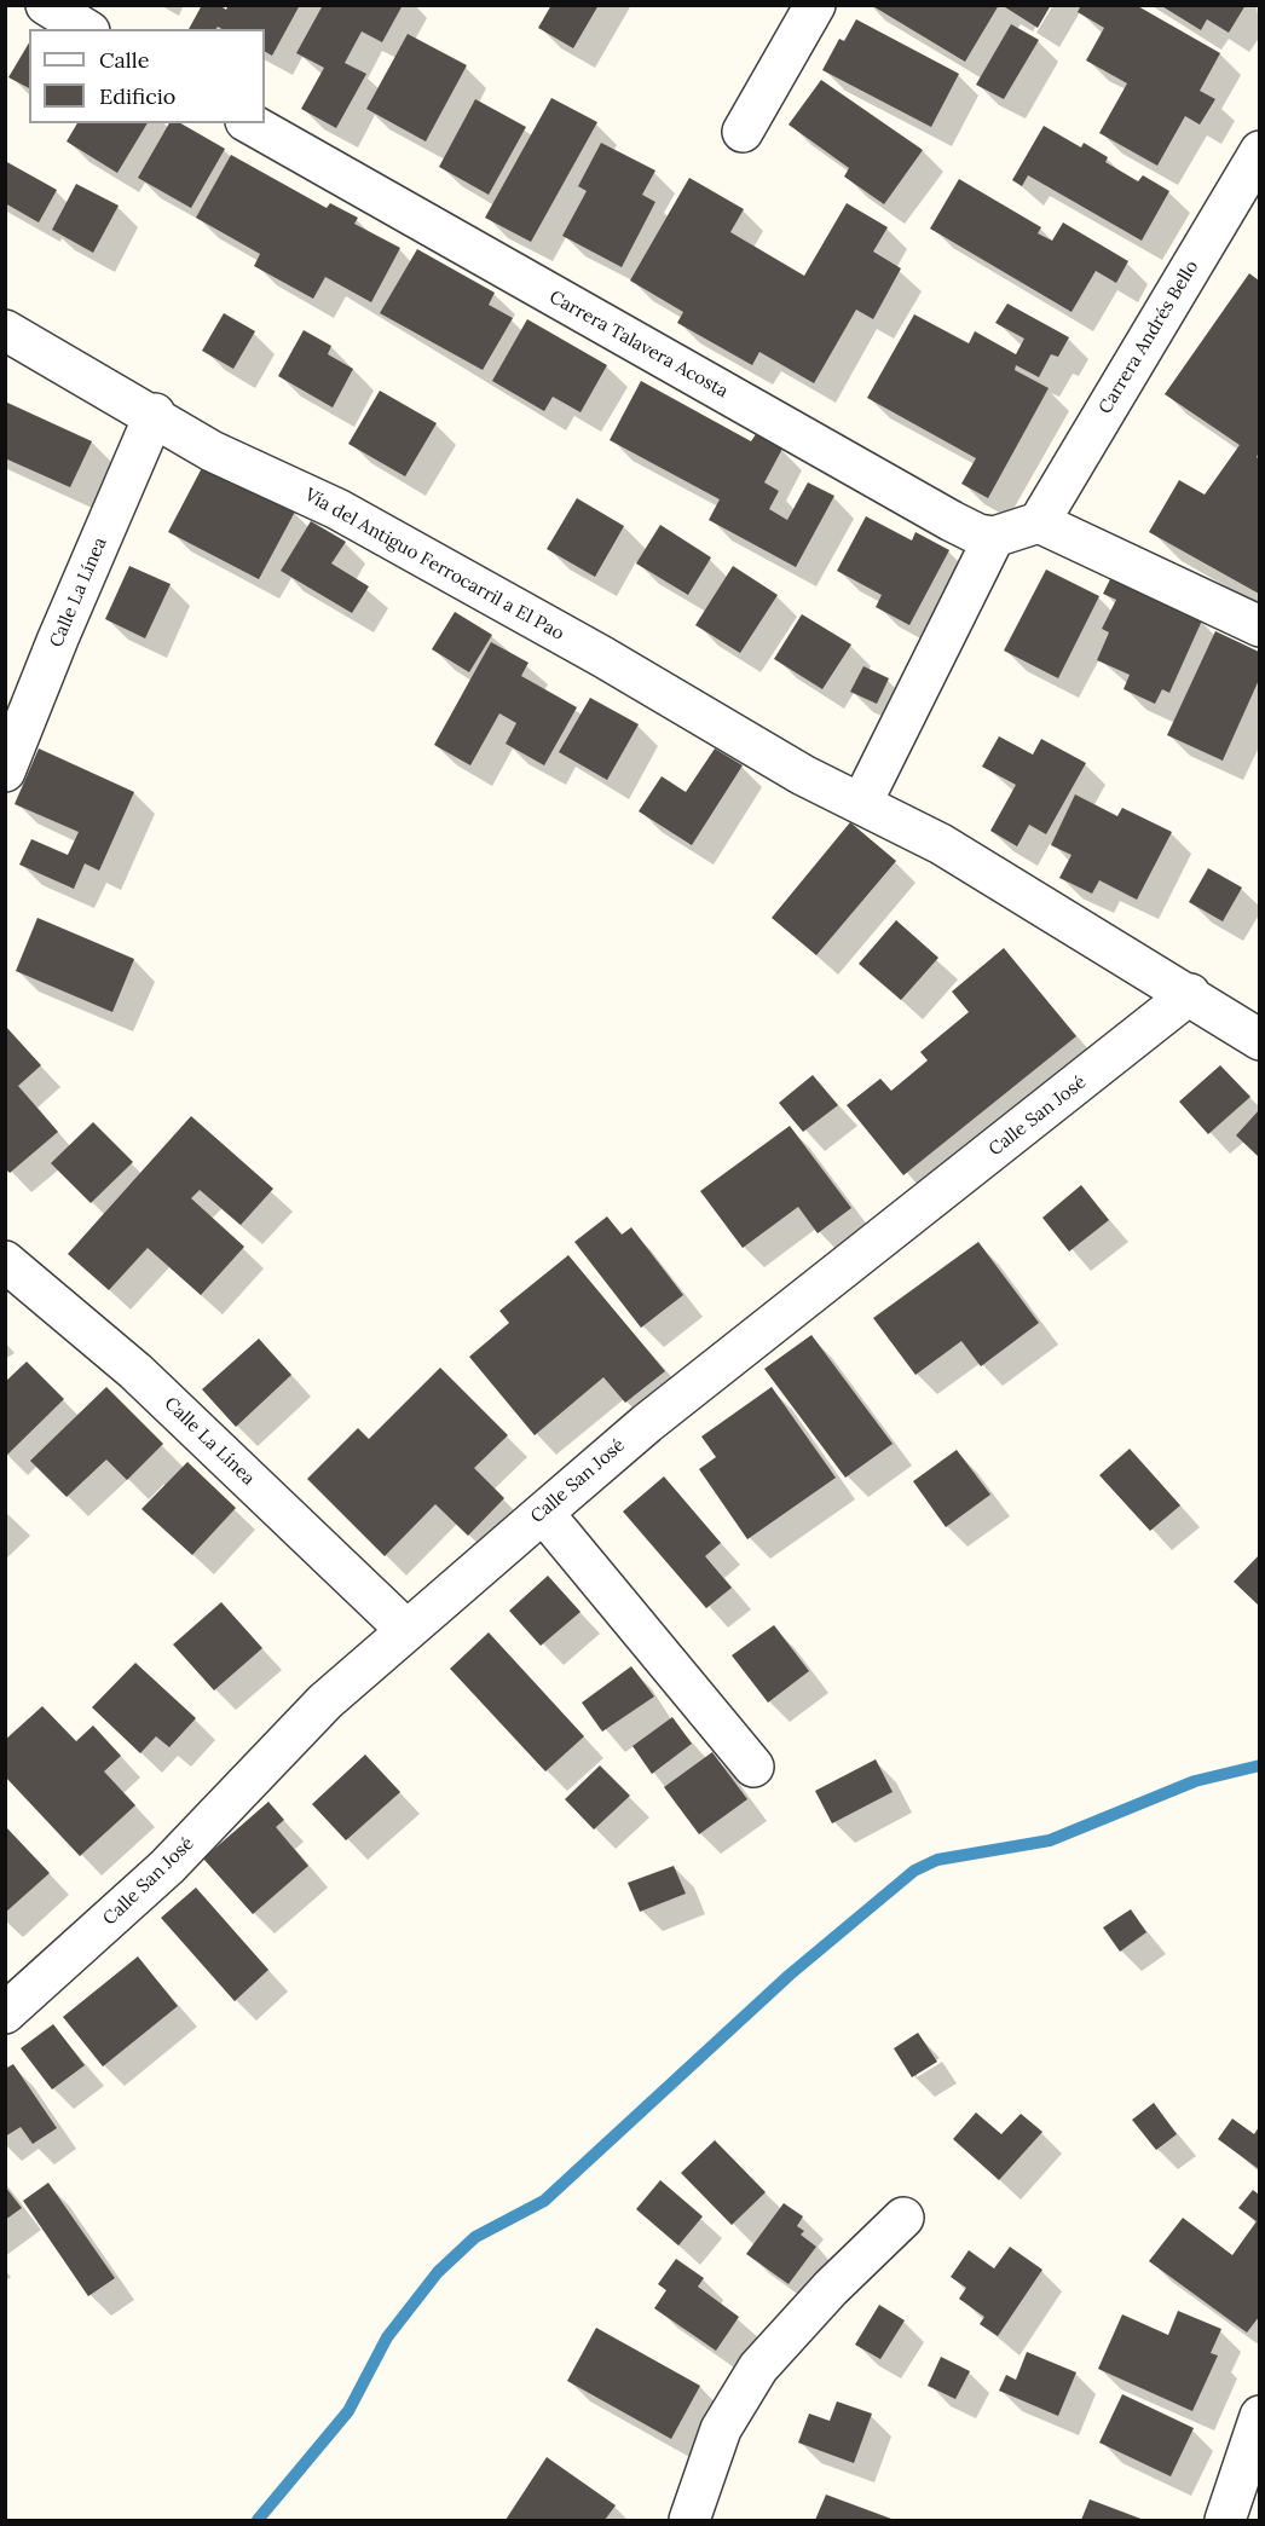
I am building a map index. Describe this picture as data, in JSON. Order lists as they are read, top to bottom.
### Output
{
  "streets": {
    "street": [
      "Carrera Andrés Bello",
      "Carrera Talavera Acosta",
      "Vía del Antiguo Ferrocarril a El Pao",
      "Calle La Línea",
      "Calle San José"
    ]
  },
  "crossings": [
    ["Vía del Antiguo Ferrocarril a El Pao", "Calle La Línea"],
    ["Vía del Antiguo Ferrocarril a El Pao", "Calle San José"],
    ["Calle La Línea", "Calle San José"]
  ],
  "legend": ["Calle", "Edificio"]
}
